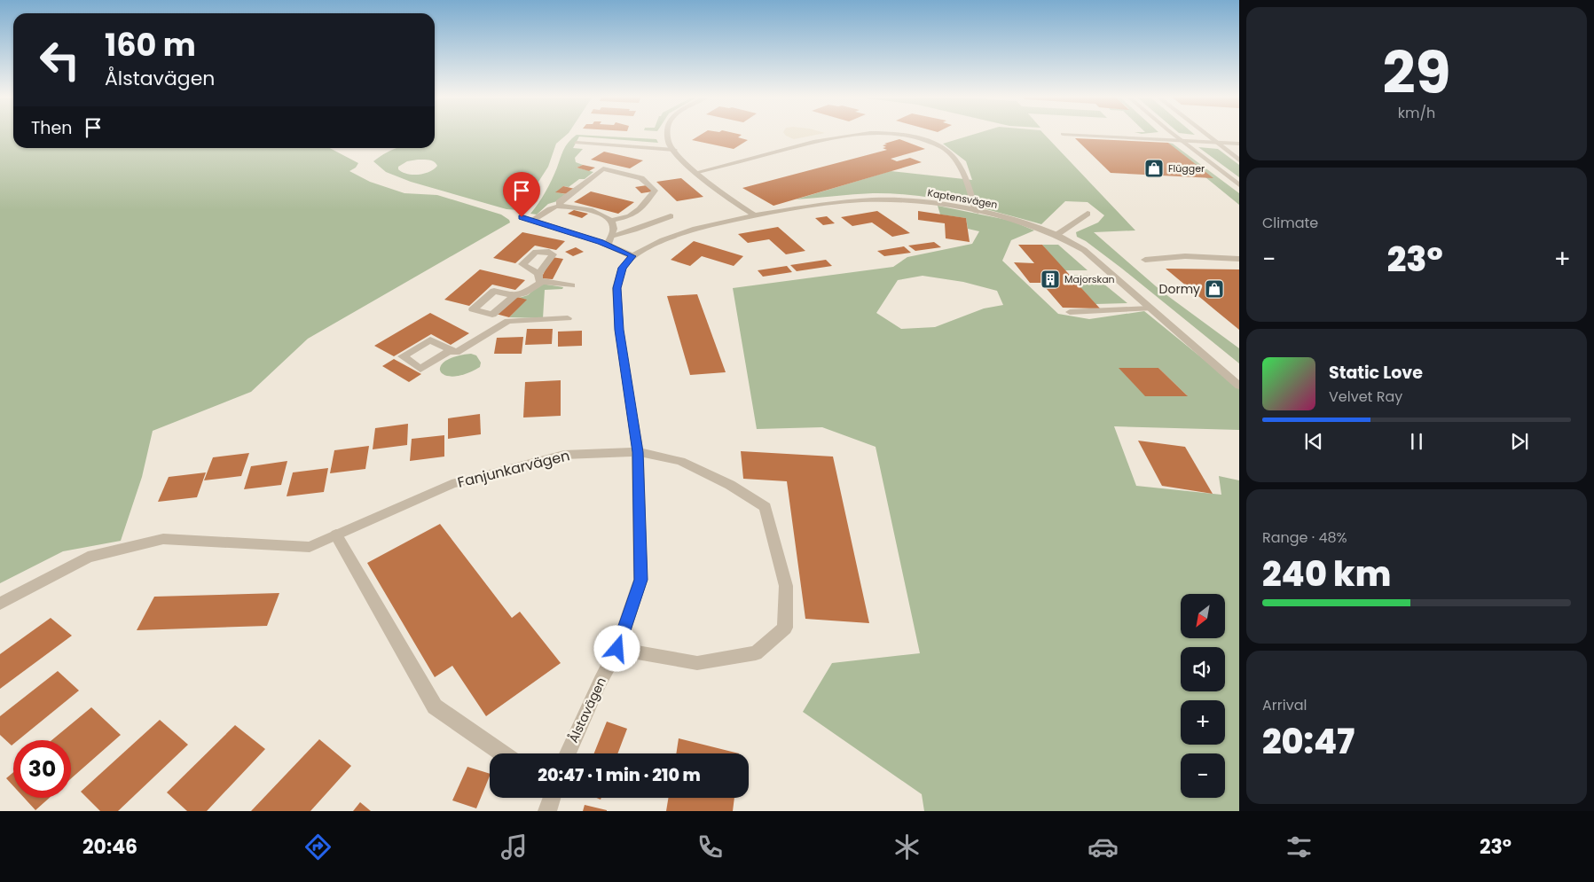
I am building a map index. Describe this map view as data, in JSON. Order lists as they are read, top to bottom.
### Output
{
  "streets": {
    "street": ["Kaptensvägen", "Fanjunkarvägen", "Ålstavägen"]
  },
  "crossings": [
    ["Kaptensvägen", "Ålstavägen"],
    ["Fanjunkarvägen", "Ålstavägen"]
  ],
  "places": {
    "shop": ["Flügger", "Dormy"],
    "building": ["Majorskan"]
  },
  "north": "bottom left",
  "page": {
    "tile": [
      ["29", "km/h"],
      "Climate",
      ["Range · 48%", "240 km"],
      ["Arrival", "20:47"]
    ],
    "turn": ["160 m", "Ålstavägen"],
    "then": "Then",
    "heat": ["−", "23°", "+"],
    "song": ["Static Love", "Velvet Ray"],
    "map_buttons": ["+", "−"],
    "limit": "30",
    "trip": "20:47 · 1 min · 210 m",
    "tabs": ["20:46", "23°"]
  }
}
